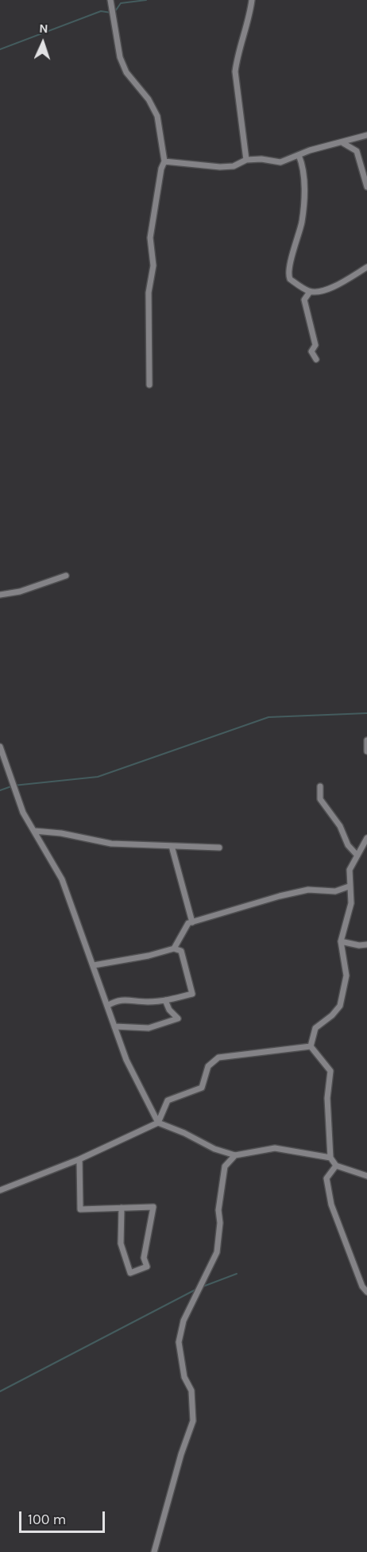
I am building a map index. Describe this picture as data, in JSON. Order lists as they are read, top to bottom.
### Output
{
  "scale_bar": "100 m",
  "north": "top"
}
